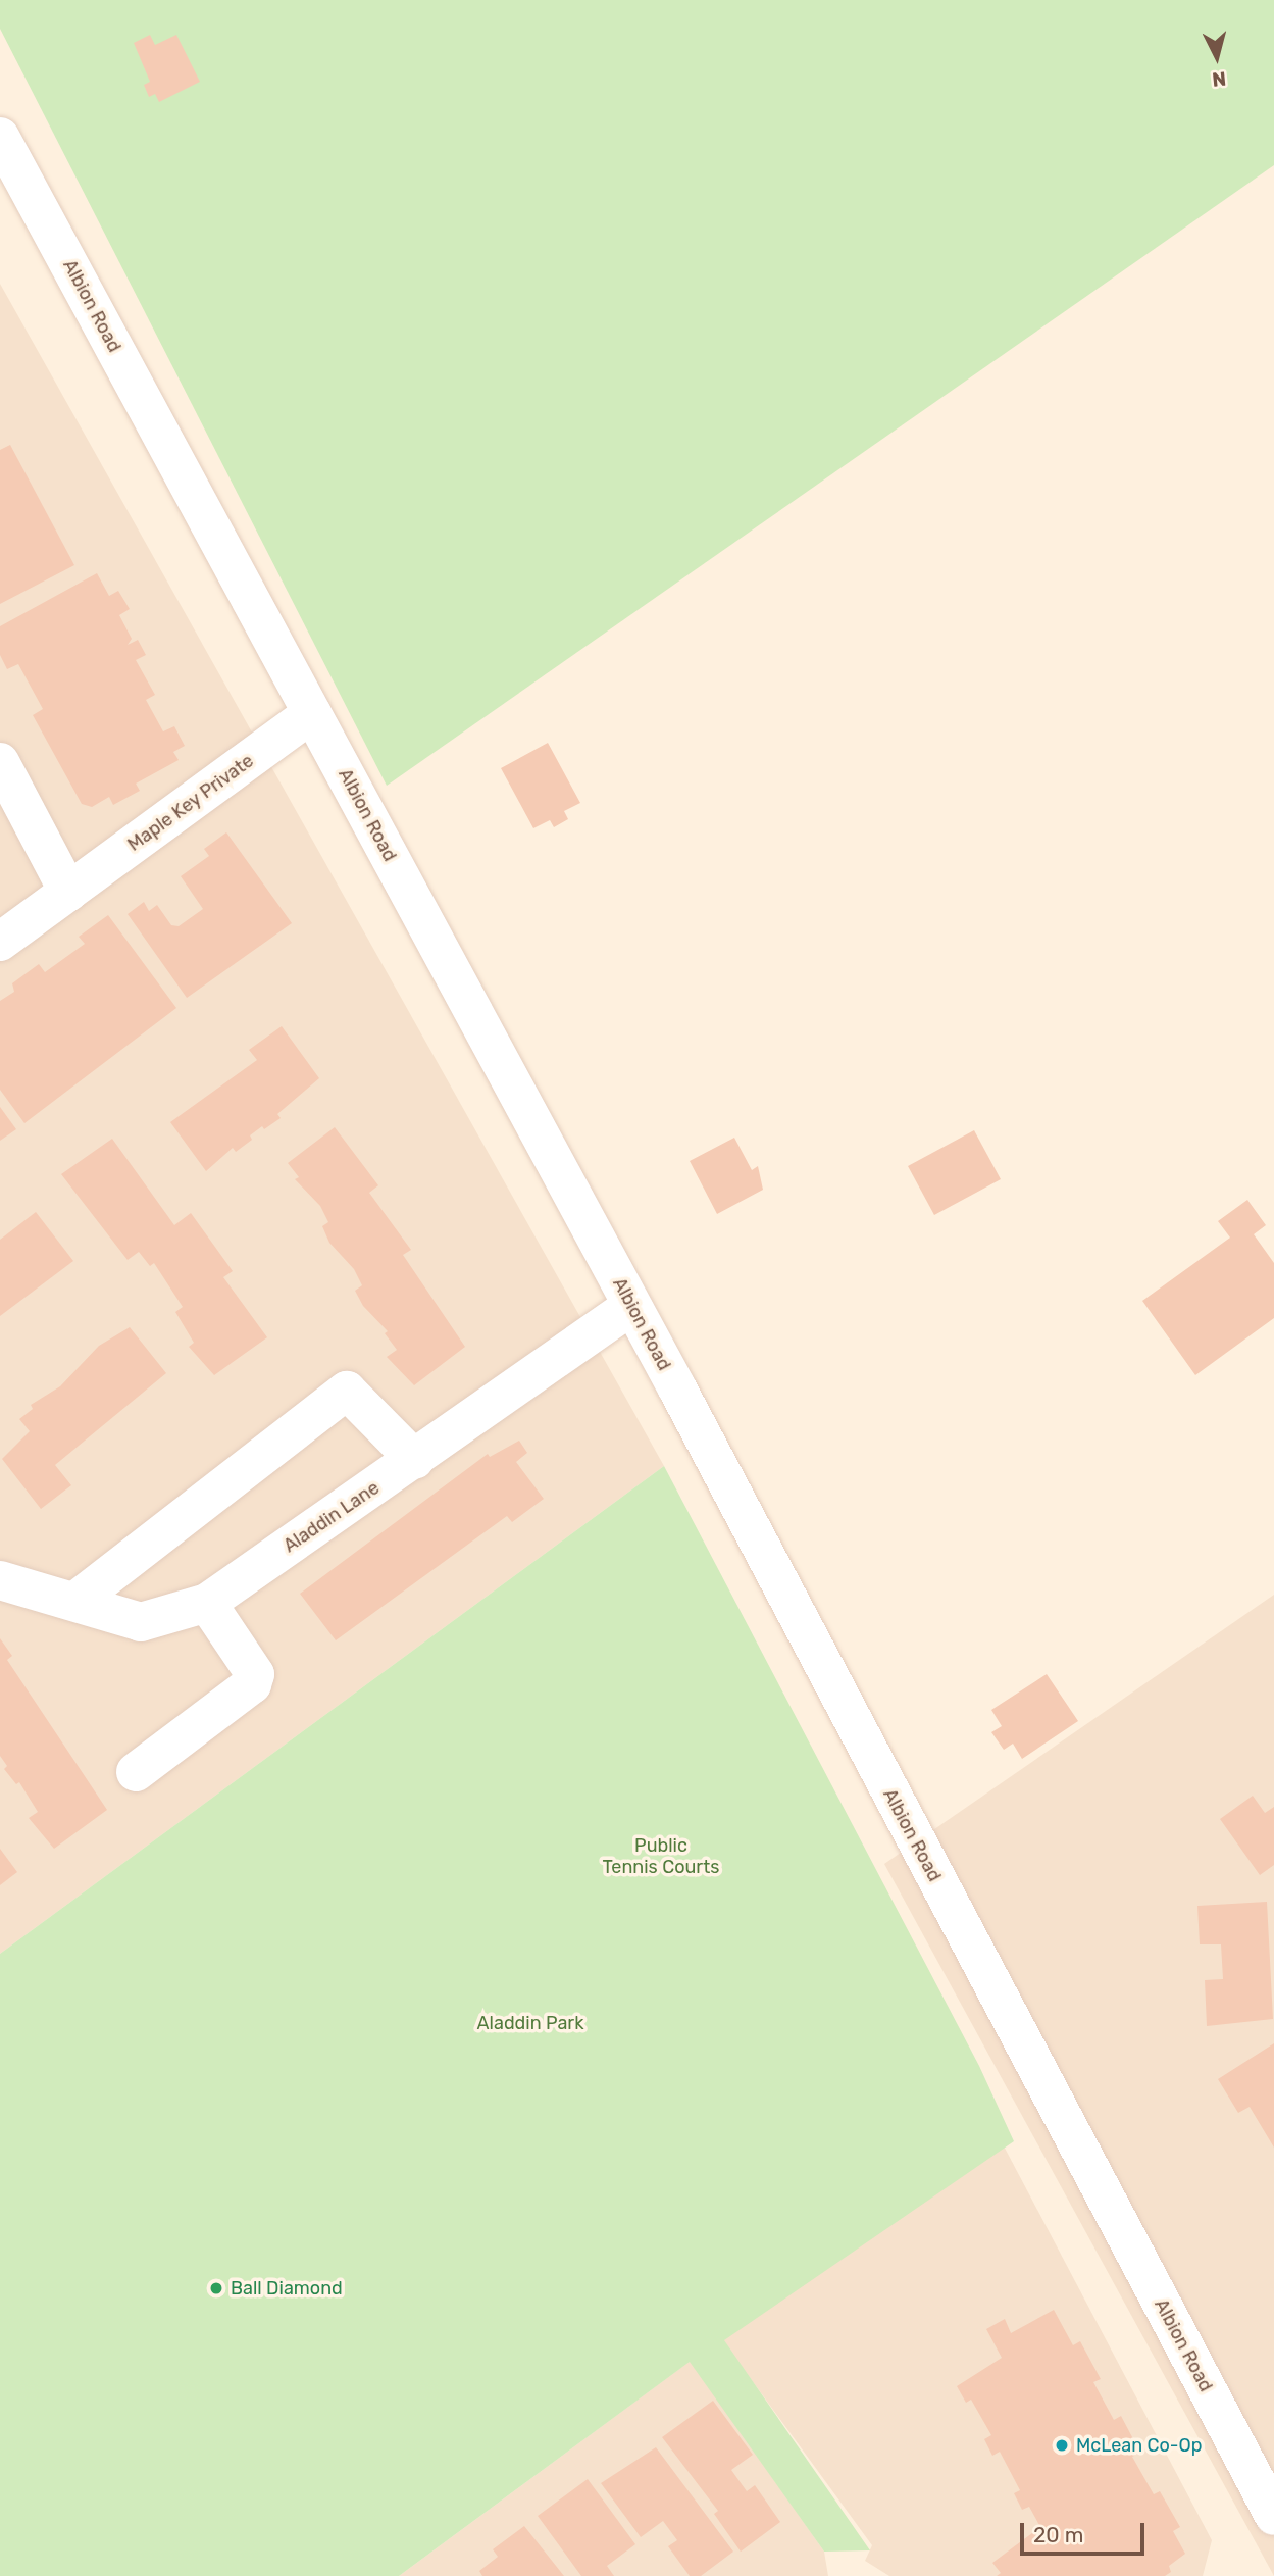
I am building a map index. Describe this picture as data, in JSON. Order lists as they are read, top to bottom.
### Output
{
  "streets": {
    "street": ["Albion Road", "Maple Key Private", "Aladdin Lane"]
  },
  "crossings": [
    ["Albion Road", "Maple Key Private"],
    ["Albion Road", "Aladdin Lane"]
  ],
  "parks": ["Public Tennis Courts", "Aladdin Park"],
  "places": ["Ball Diamond", "McLean Co-Op"],
  "scale_bar": "20 m",
  "north": "bottom"
}
